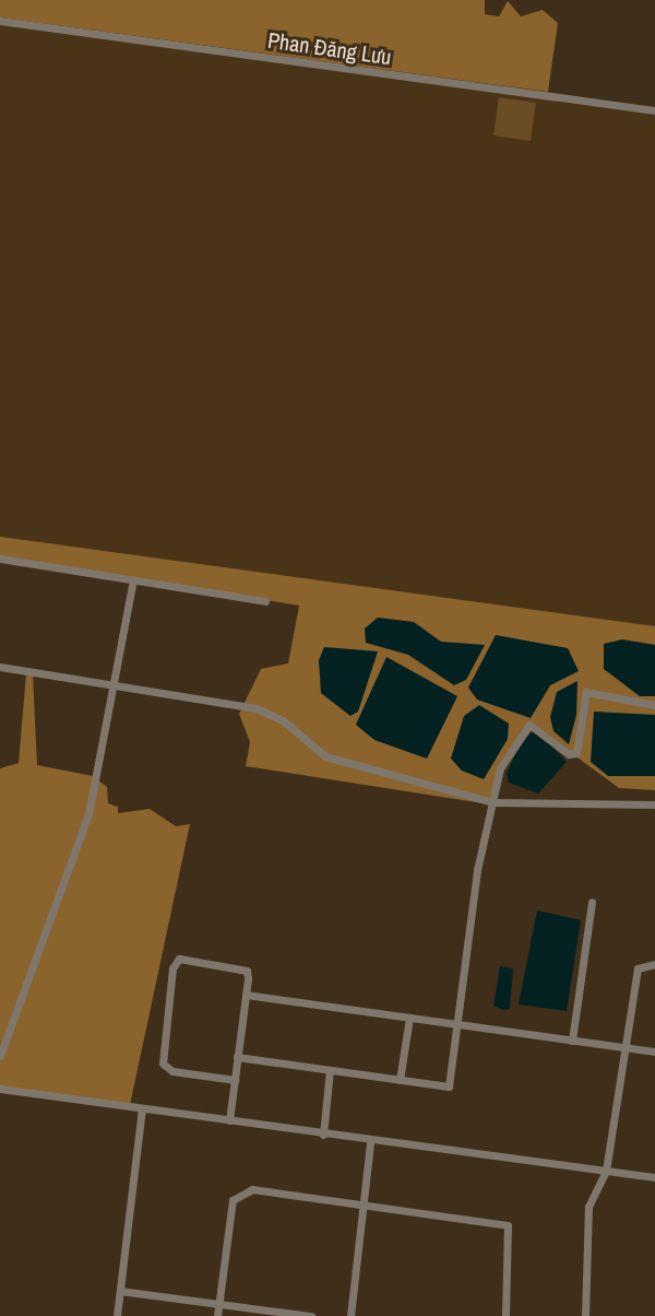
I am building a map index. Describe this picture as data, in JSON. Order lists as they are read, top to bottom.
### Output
{
  "streets": {
    "street": ["Phan Đăng Lưu"]
  }
}
